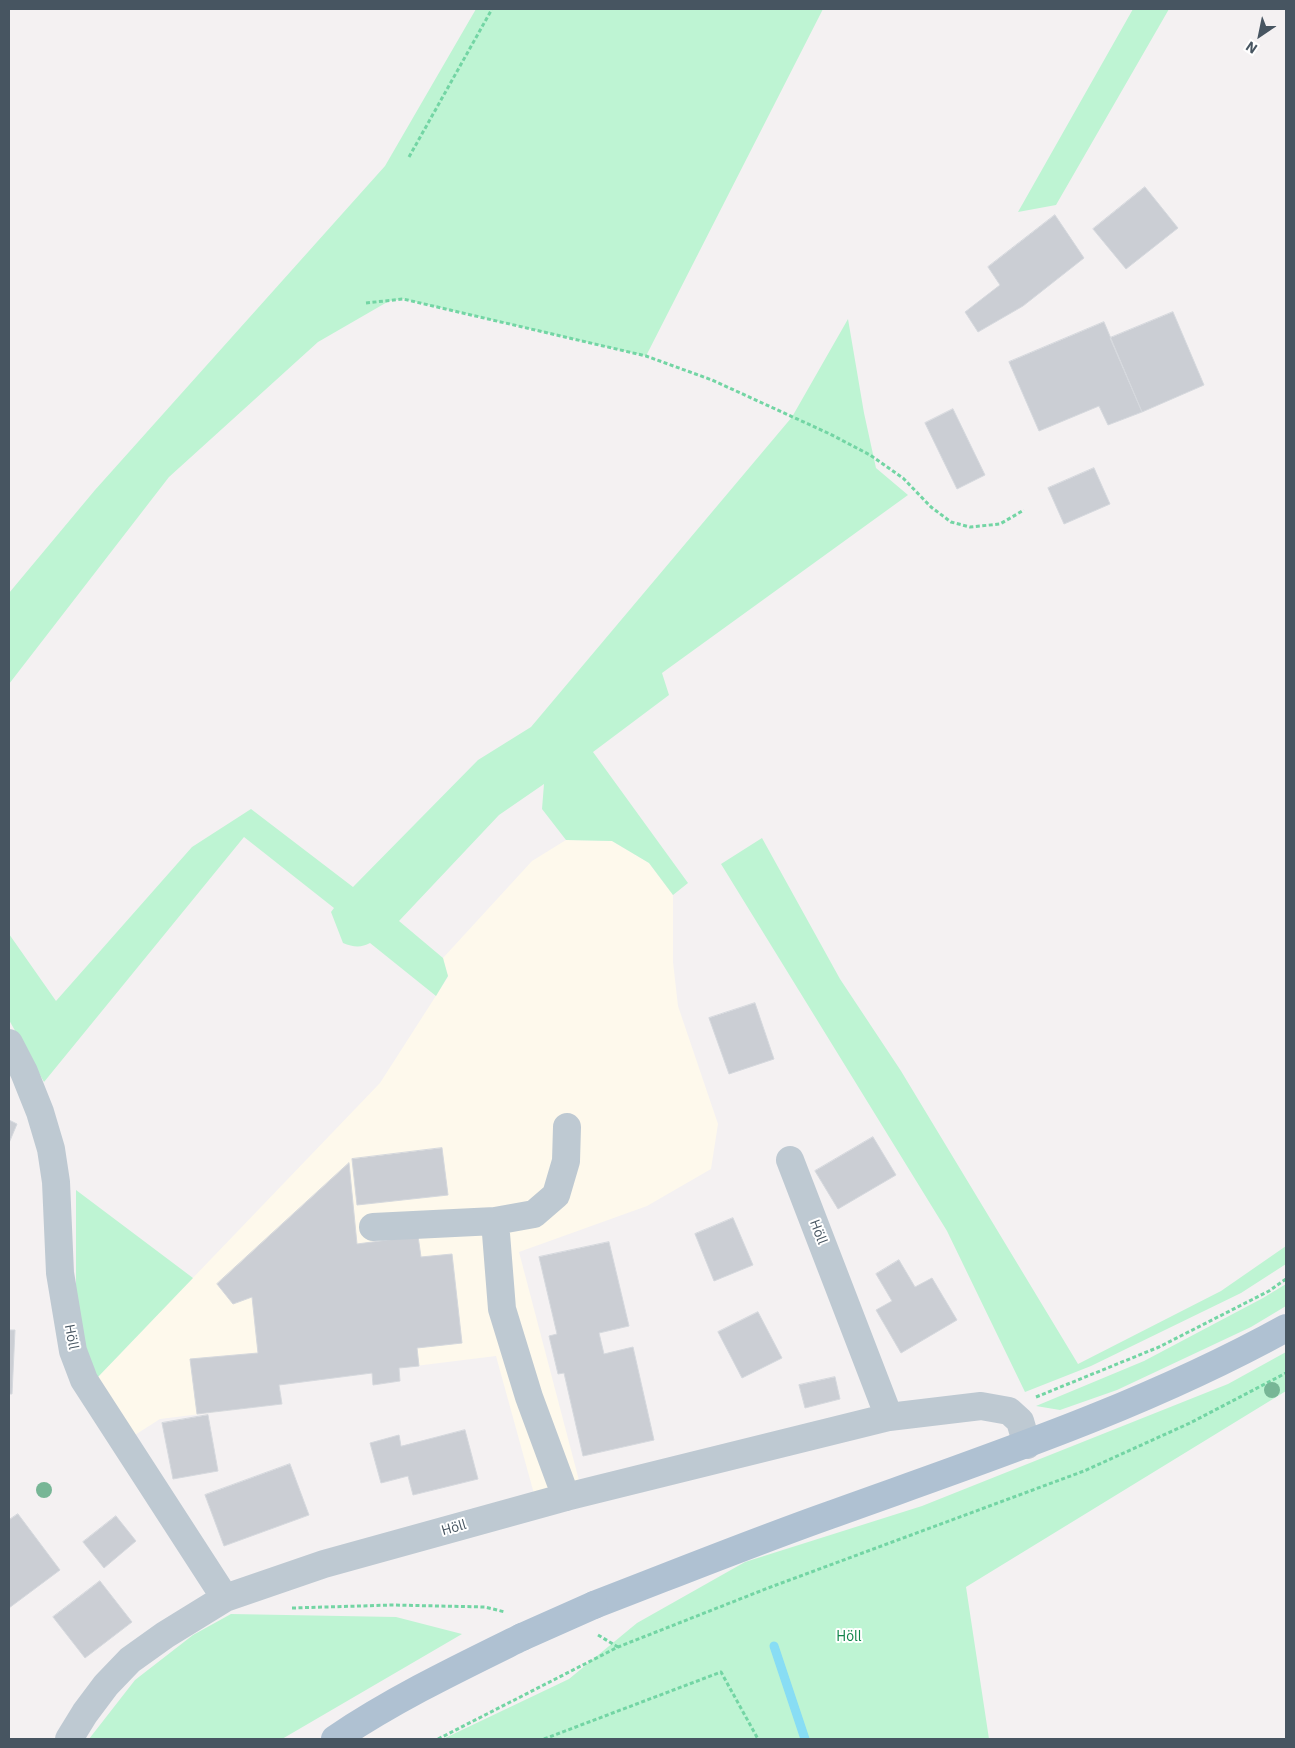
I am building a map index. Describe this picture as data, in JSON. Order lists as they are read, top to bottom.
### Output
{
  "streets": {
    "street": ["Höll"]
  },
  "parks": ["Höll"],
  "north": "bottom left"
}
